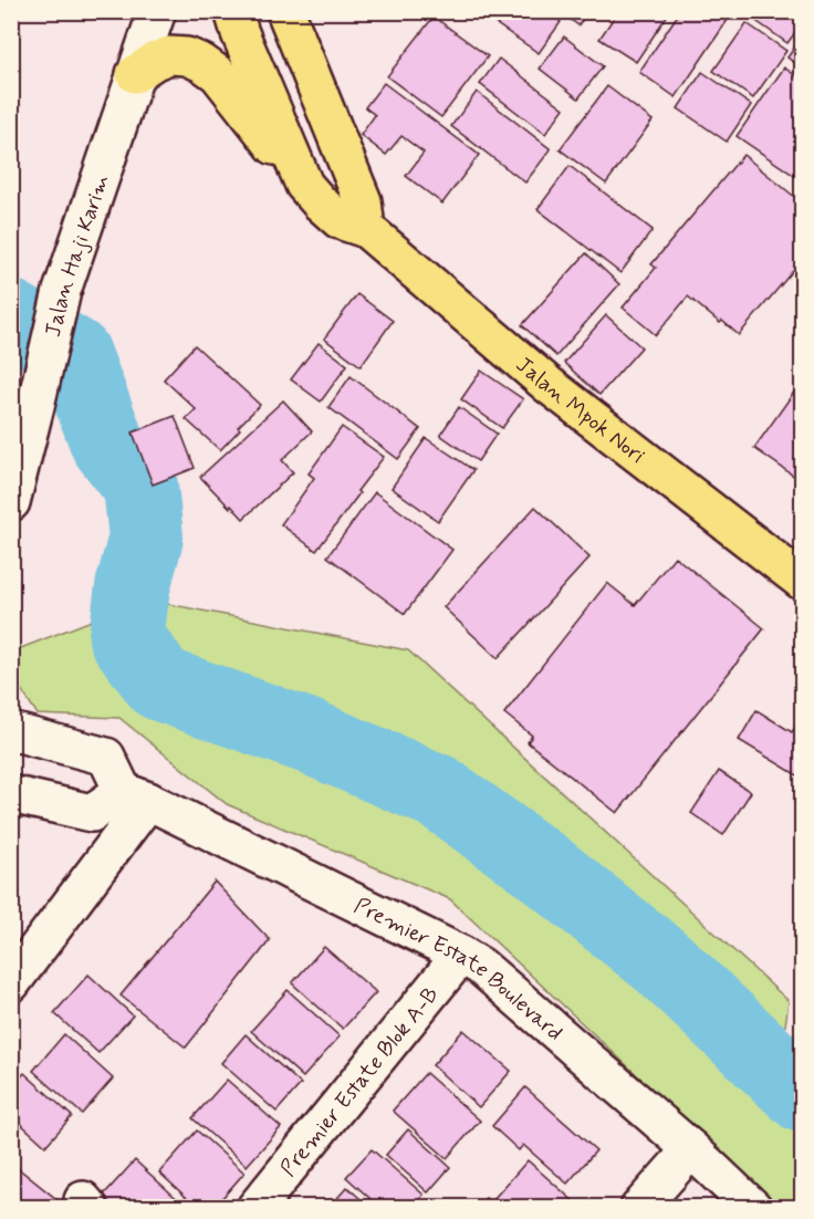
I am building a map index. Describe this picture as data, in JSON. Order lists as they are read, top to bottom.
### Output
{
  "streets": {
    "main road": ["Jalan Mpok Nori"],
    "street": ["Jalan Haji Karim", "Premier Estate Boulevard", "Premier Estate Blok A-B"]
  },
  "crossings": [
    ["Premier Estate Boulevard", "Premier Estate Blok A-B"]
  ]
}
